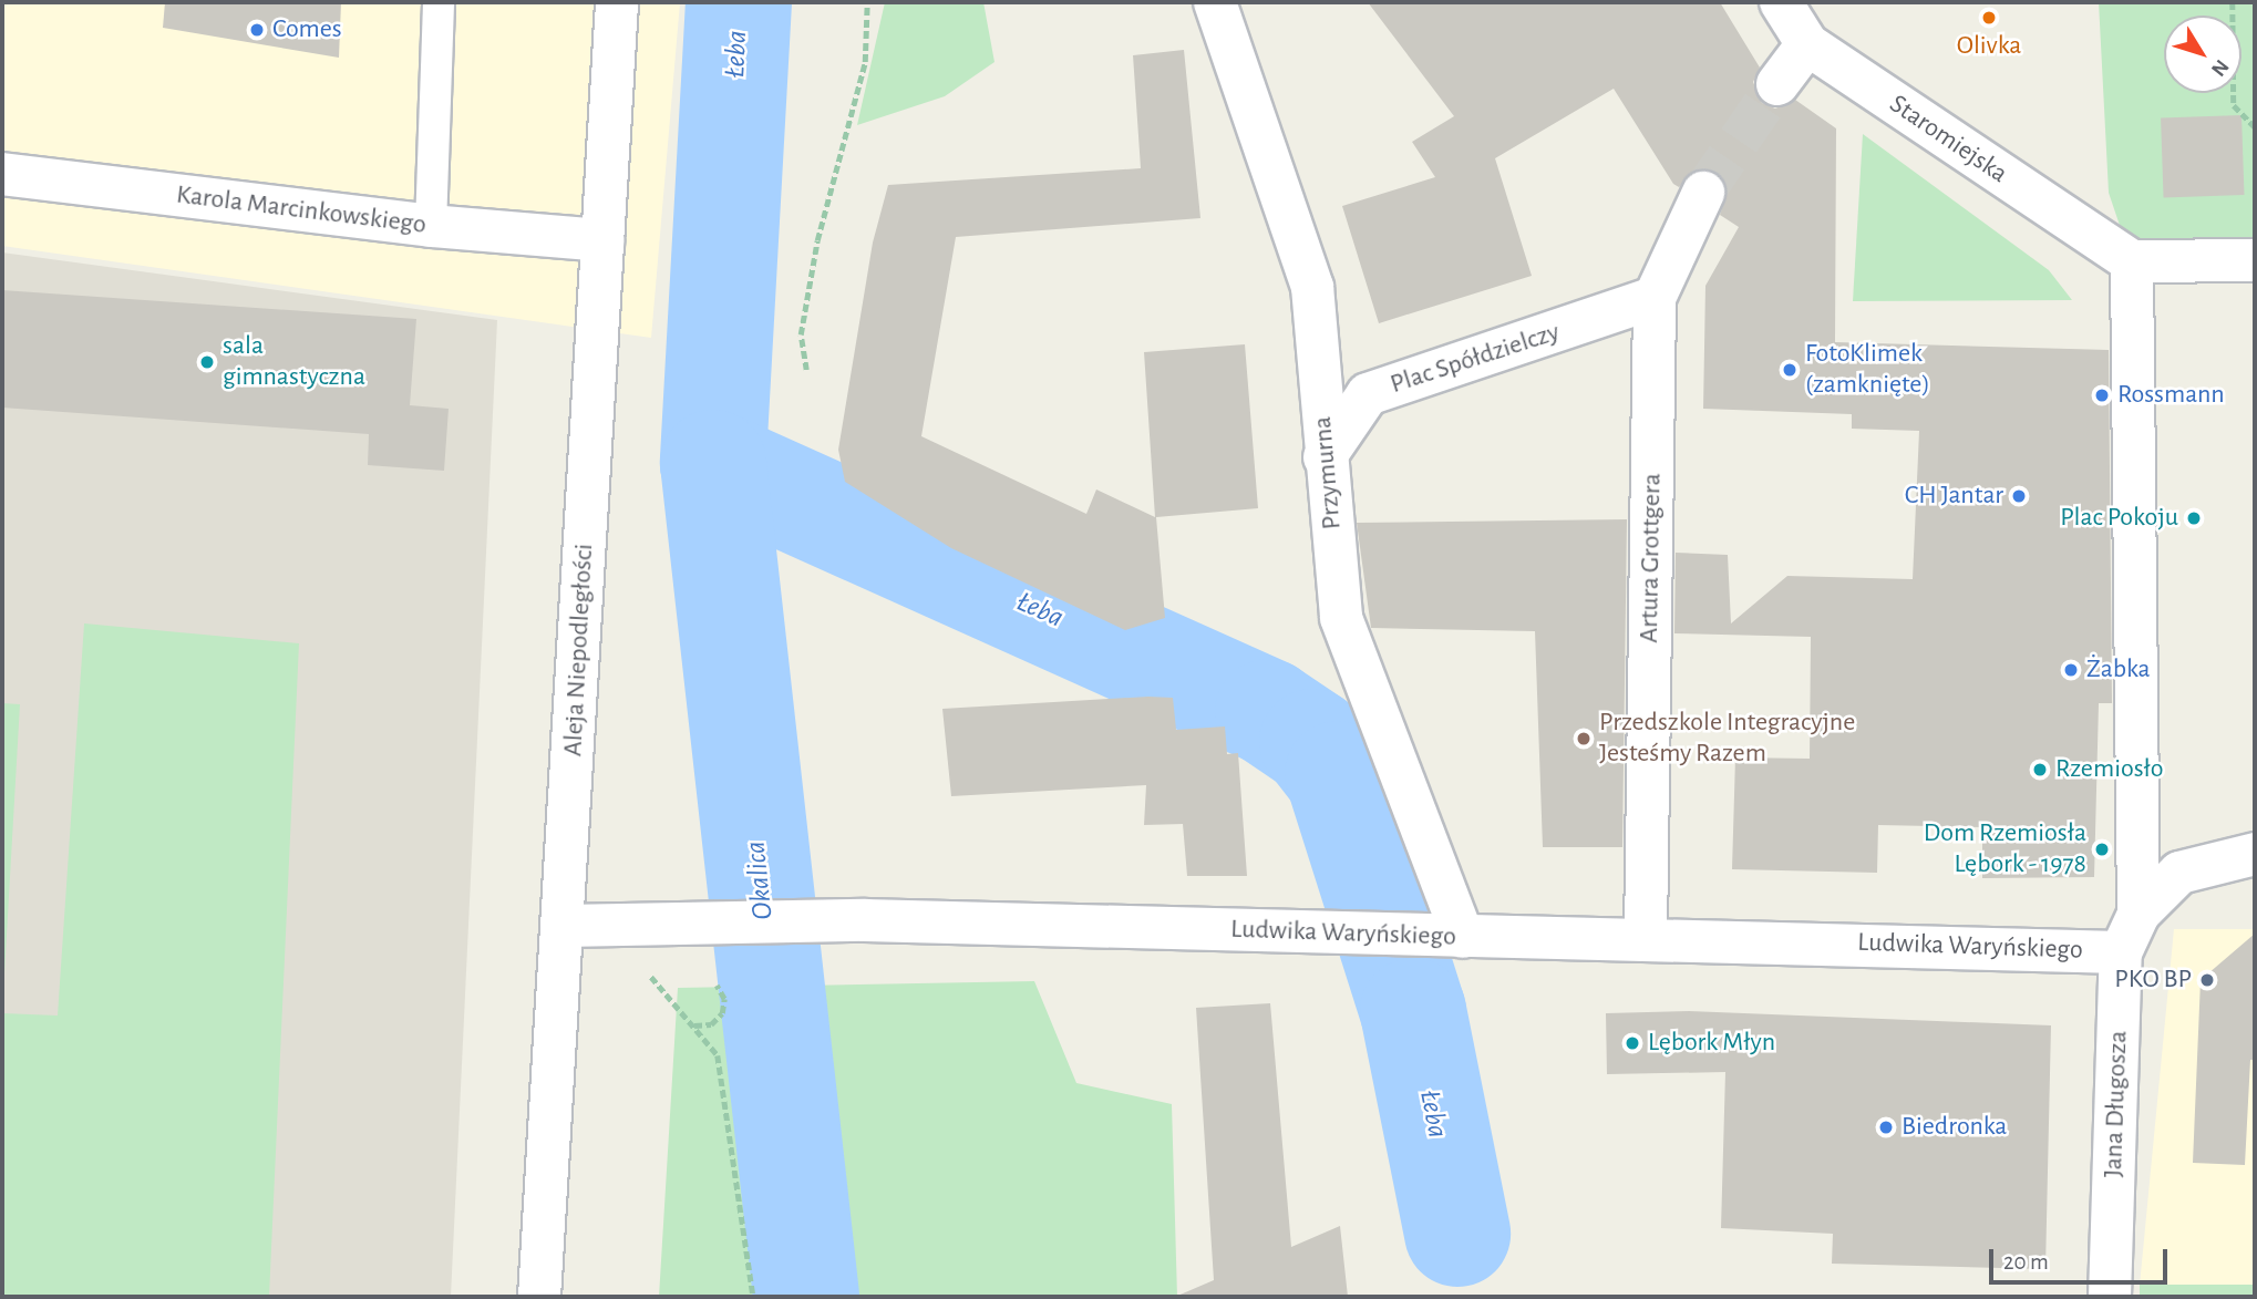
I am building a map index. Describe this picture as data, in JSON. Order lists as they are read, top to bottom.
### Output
{
  "streets": {
    "street": [
      "Staromiejska",
      "Karola Marcinkowskiego",
      "Plac Spółdzielczy",
      "Przymurna",
      "Artura Grottgera",
      "Aleja Niepodległości",
      "Ludwika Waryńskiego",
      "Jana Długosza"
    ]
  },
  "crossings": [
    ["Karola Marcinkowskiego", "Aleja Niepodległości"],
    ["Plac Spółdzielczy", "Przymurna"],
    ["Plac Spółdzielczy", "Artura Grottgera"],
    ["Przymurna", "Ludwika Waryńskiego"],
    ["Artura Grottgera", "Ludwika Waryńskiego"],
    ["Aleja Niepodległości", "Ludwika Waryńskiego"],
    ["Ludwika Waryńskiego", "Jana Długosza"]
  ],
  "water": ["Łeba", "Okalica"],
  "places": [
    "Olivka",
    "Comes",
    "sala gimnastyczna",
    "FotoKlimek (zamknięte)",
    "Rossmann",
    "CH Jantar",
    "Plac Pokoju",
    "Żabka",
    "Przedszkole Integracyjne Jesteśmy Razem",
    "Rzemiosło",
    "Dom Rzemiosła Lębork - 1978",
    "PKO BP",
    "Lębork Młyn",
    "Biedronka"
  ],
  "scale_bar": "20 m",
  "north": "bottom right"
}
